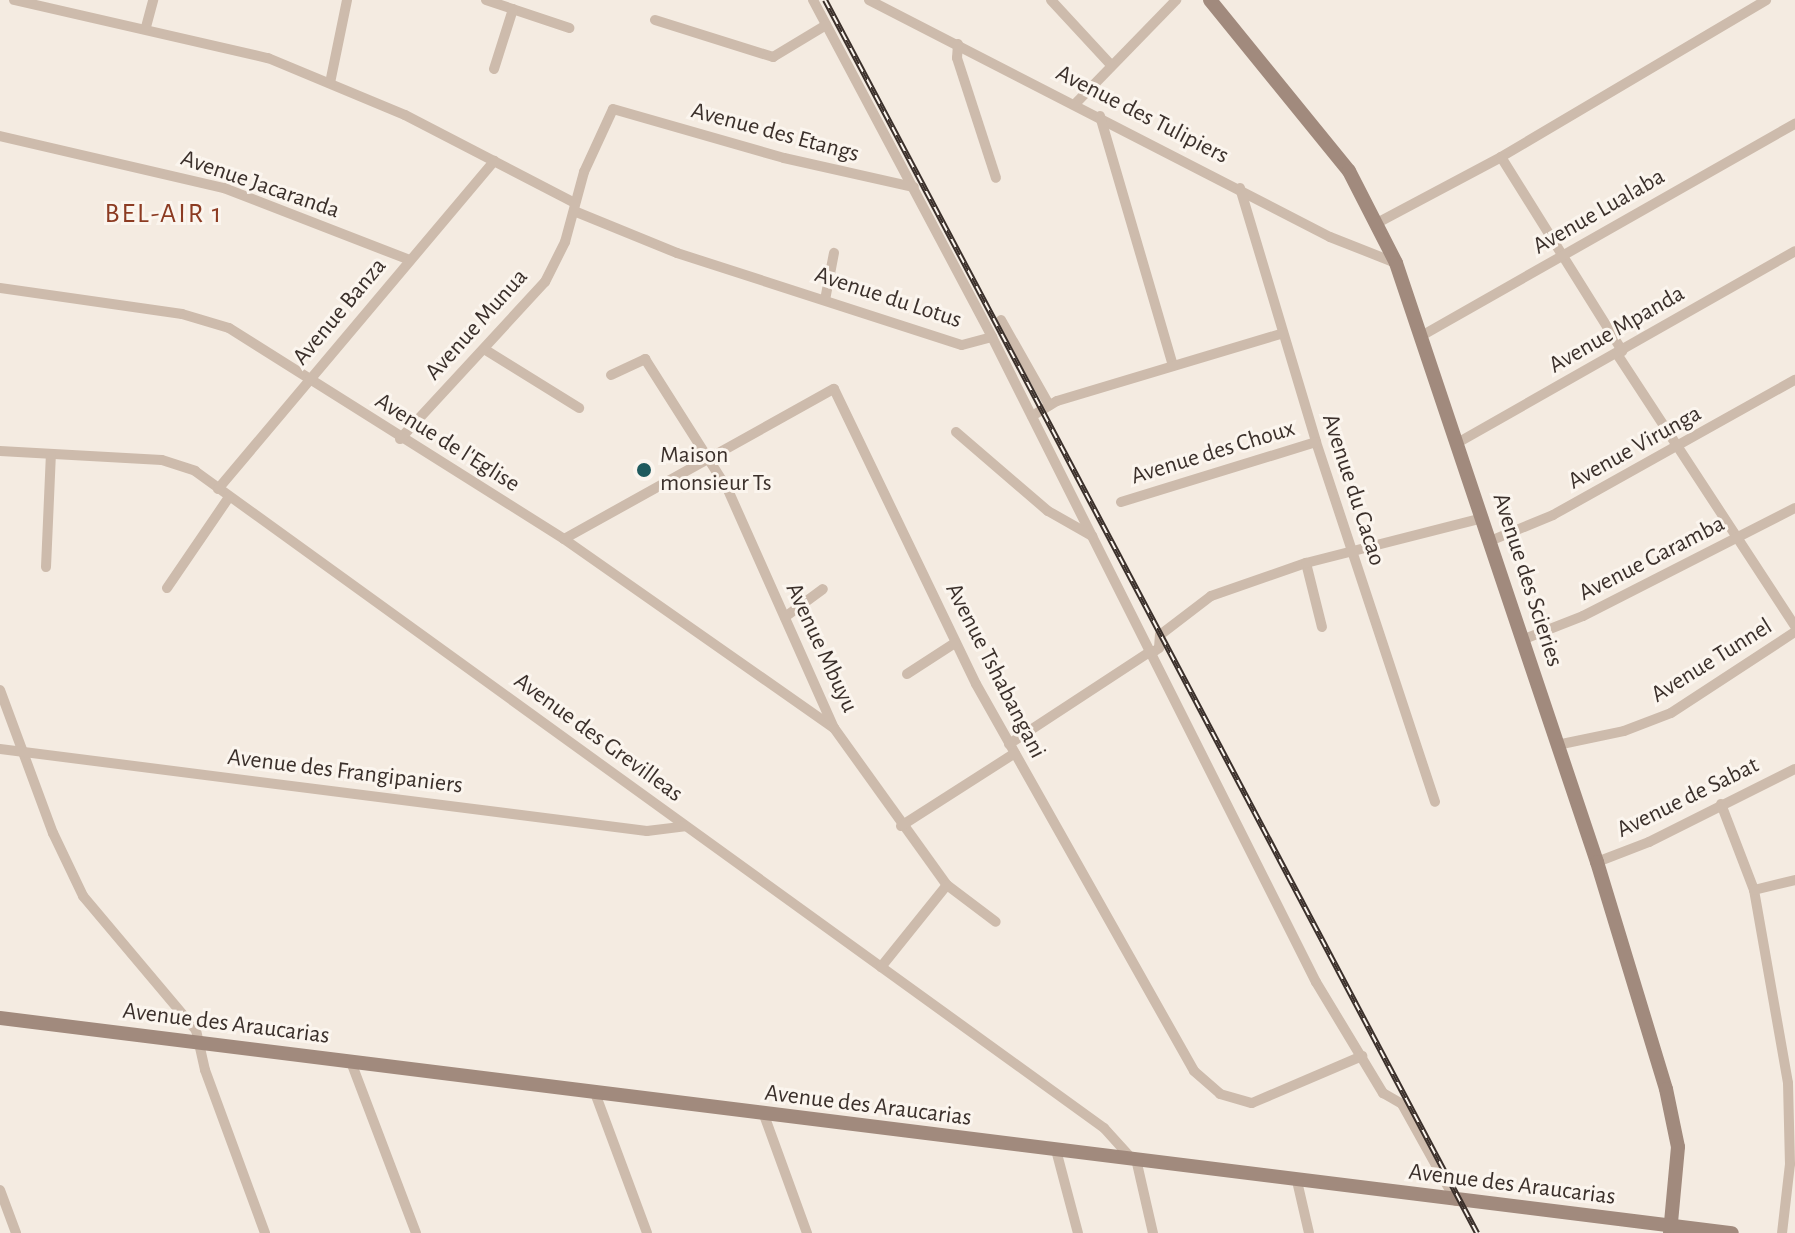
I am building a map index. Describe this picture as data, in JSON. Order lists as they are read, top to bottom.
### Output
{
  "streets": {
    "street": [
      "Avenue des Tulipiers",
      "Avenue des Etangs",
      "Avenue Jacaranda",
      "Avenue Lualaba",
      "Avenue du Lotus",
      "Avenue Banza",
      "Avenue Munua",
      "Avenue Mpanda",
      "Avenue de l'Eglise",
      "Avenue Virunga",
      "Avenue des Choux",
      "Avenue du Cacao",
      "Avenue Garamba",
      "Avenue des Scieries",
      "Avenue Mbuyu",
      "Avenue Tunnel",
      "Avenue Tshabangani",
      "Avenue des Grevilleas",
      "Avenue des Frangipaniers",
      "Avenue de Sabat",
      "Avenue des Araucarias"
    ]
  },
  "crossings": [
    ["Avenue des Tulipiers", "Avenue du Cacao"],
    ["Avenue des Tulipiers", "Avenue des Scieries"],
    ["Avenue des Etangs", "Avenue du Lotus"],
    ["Avenue des Etangs", "Avenue Munua"],
    ["Avenue Jacaranda", "Avenue Banza"],
    ["Avenue Lualaba", "Avenue des Scieries"],
    ["Avenue du Lotus", "Avenue Banza"],
    ["Avenue du Lotus", "Avenue Munua"],
    ["Avenue du Lotus", "Avenue Tshabangani"],
    ["Avenue du Lotus", "Avenue des Araucarias"],
    ["Avenue Banza", "Avenue de l'Eglise"],
    ["Avenue Banza", "Avenue des Grevilleas"],
    ["Avenue Munua", "Avenue de l'Eglise"],
    ["Avenue Mpanda", "Avenue des Scieries"],
    ["Avenue de l'Eglise", "Avenue Mbuyu"],
    ["Avenue de l'Eglise", "Avenue Tshabangani"],
    ["Avenue Virunga", "Avenue des Scieries"],
    ["Avenue des Choux", "Avenue du Cacao"],
    ["Avenue Garamba", "Avenue des Scieries"],
    ["Avenue des Scieries", "Avenue Tunnel"],
    ["Avenue des Scieries", "Avenue de Sabat"],
    ["Avenue des Scieries", "Avenue des Araucarias"],
    ["Avenue Mbuyu", "Avenue Tshabangani"],
    ["Avenue des Grevilleas", "Avenue des Frangipaniers"],
    ["Avenue des Grevilleas", "Avenue des Araucarias"]
  ],
  "districts": ["BEL-AIR 1"],
  "places": ["Maison monsieur Ts"]
}
